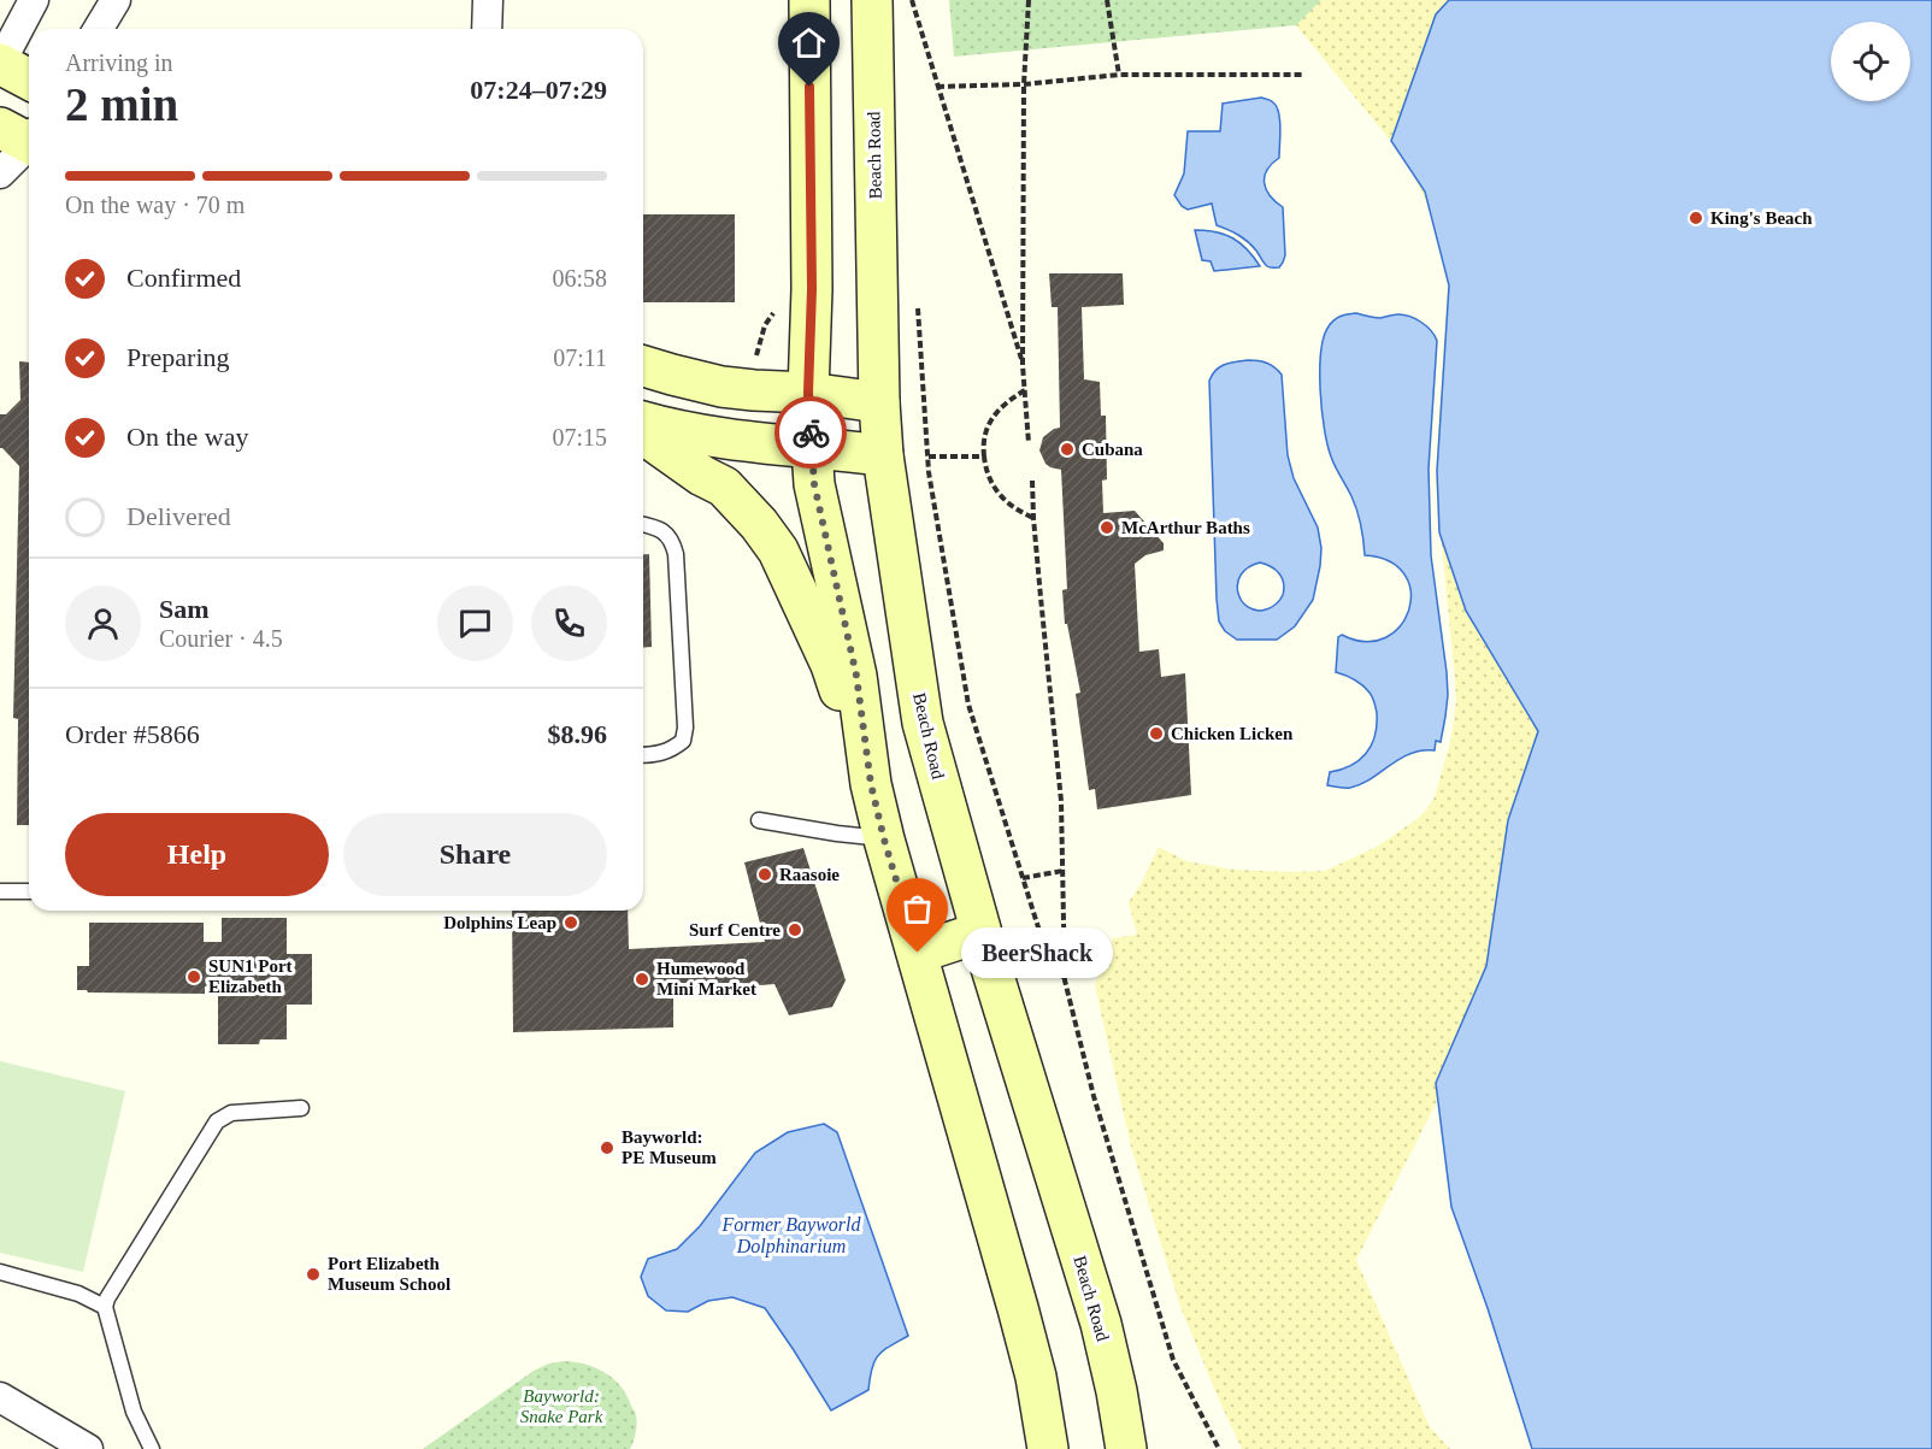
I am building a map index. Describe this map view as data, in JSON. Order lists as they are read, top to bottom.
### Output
{
  "streets": {
    "main road": ["Beach Road"]
  },
  "water": ["Former Bayworld Dolphinarium"],
  "parks": ["Bayworld: Snake Park"],
  "places": [
    "King's Beach",
    "Cubana",
    "McArthur Baths",
    "Chicken Licken",
    "Raasoie",
    "Dolphins Leap",
    "Surf Centre",
    "BeerShack",
    "SUN1 Port Elizabeth",
    "Humewood Mini Market",
    "Bayworld: PE Museum",
    "Port Elizabeth Museum School"
  ],
  "page": {
    "heading": ["2 min", "Arriving in", "07:24–07:29"],
    "panel": [
      "Sam",
      "Courier · 4.5",
      "Order #5866",
      "$8.96"
    ],
    "bar": "On the way · 70 m",
    "list": [
      ["Confirmed", "06:58"],
      ["Preparing", "07:11"],
      ["On the way", "07:15"],
      "Delivered"
    ],
    "buttons": ["Help", "Share"],
    "bubble": "BeerShack"
  }
}
